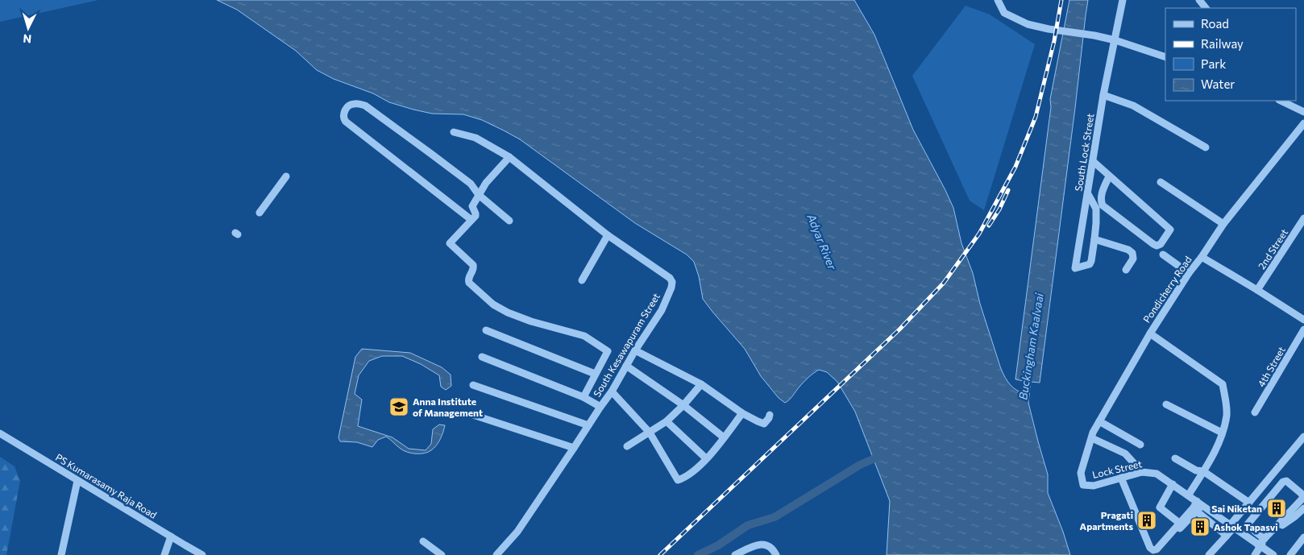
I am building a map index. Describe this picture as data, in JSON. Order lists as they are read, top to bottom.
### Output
{
  "streets": {
    "street": [
      "South Lock Street",
      "2nd Street",
      "Pondicherry Road",
      "South Kesawapuram Street",
      "4th Street",
      "Lock Street",
      "PS Kumarasamy Raja Road"
    ]
  },
  "crossings": [
    ["Pondicherry Road", "Lock Street"]
  ],
  "water": ["Adyar River", "Buckingham Kaalvaai"],
  "places": {
    "school or university": ["Anna Institute of Management"],
    "building": ["Sai Niketan", "Pragati Apartments", "Ashok Tapasvi"]
  },
  "legend": [
    "Road",
    "Railway",
    "Park",
    "Water"
  ],
  "north": "bottom"
}
